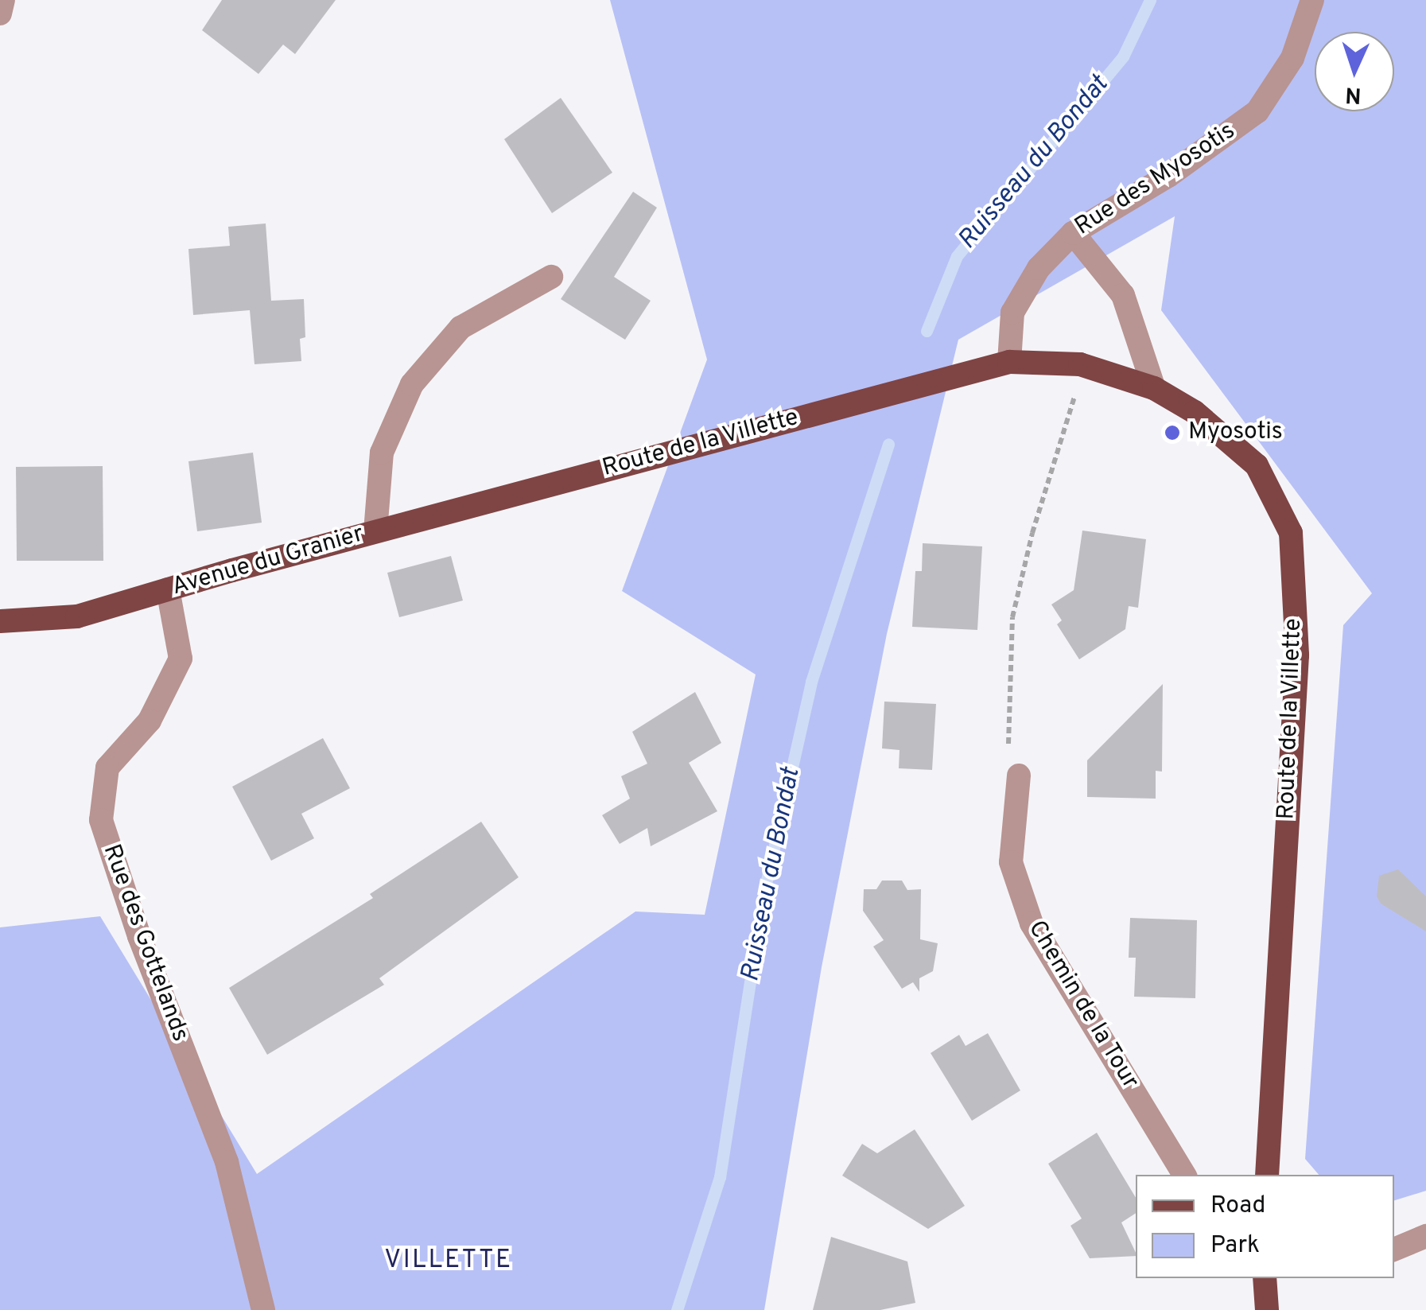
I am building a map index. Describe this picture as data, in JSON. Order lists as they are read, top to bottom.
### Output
{
  "streets": {
    "main road": ["Route de la Villette", "Avenue du Granier"],
    "street": ["Rue des Myosotis", "Rue des Gottelands", "Chemin de la Tour"]
  },
  "crossings": [
    ["Rue des Myosotis", "Route de la Villette"],
    ["Route de la Villette", "Avenue du Granier"],
    ["Avenue du Granier", "Rue des Gottelands"]
  ],
  "districts": ["VILLETTE"],
  "water": ["Ruisseau du Bondat"],
  "places": ["Myosotis"],
  "legend": ["Road", "Park"],
  "north": "bottom"
}
